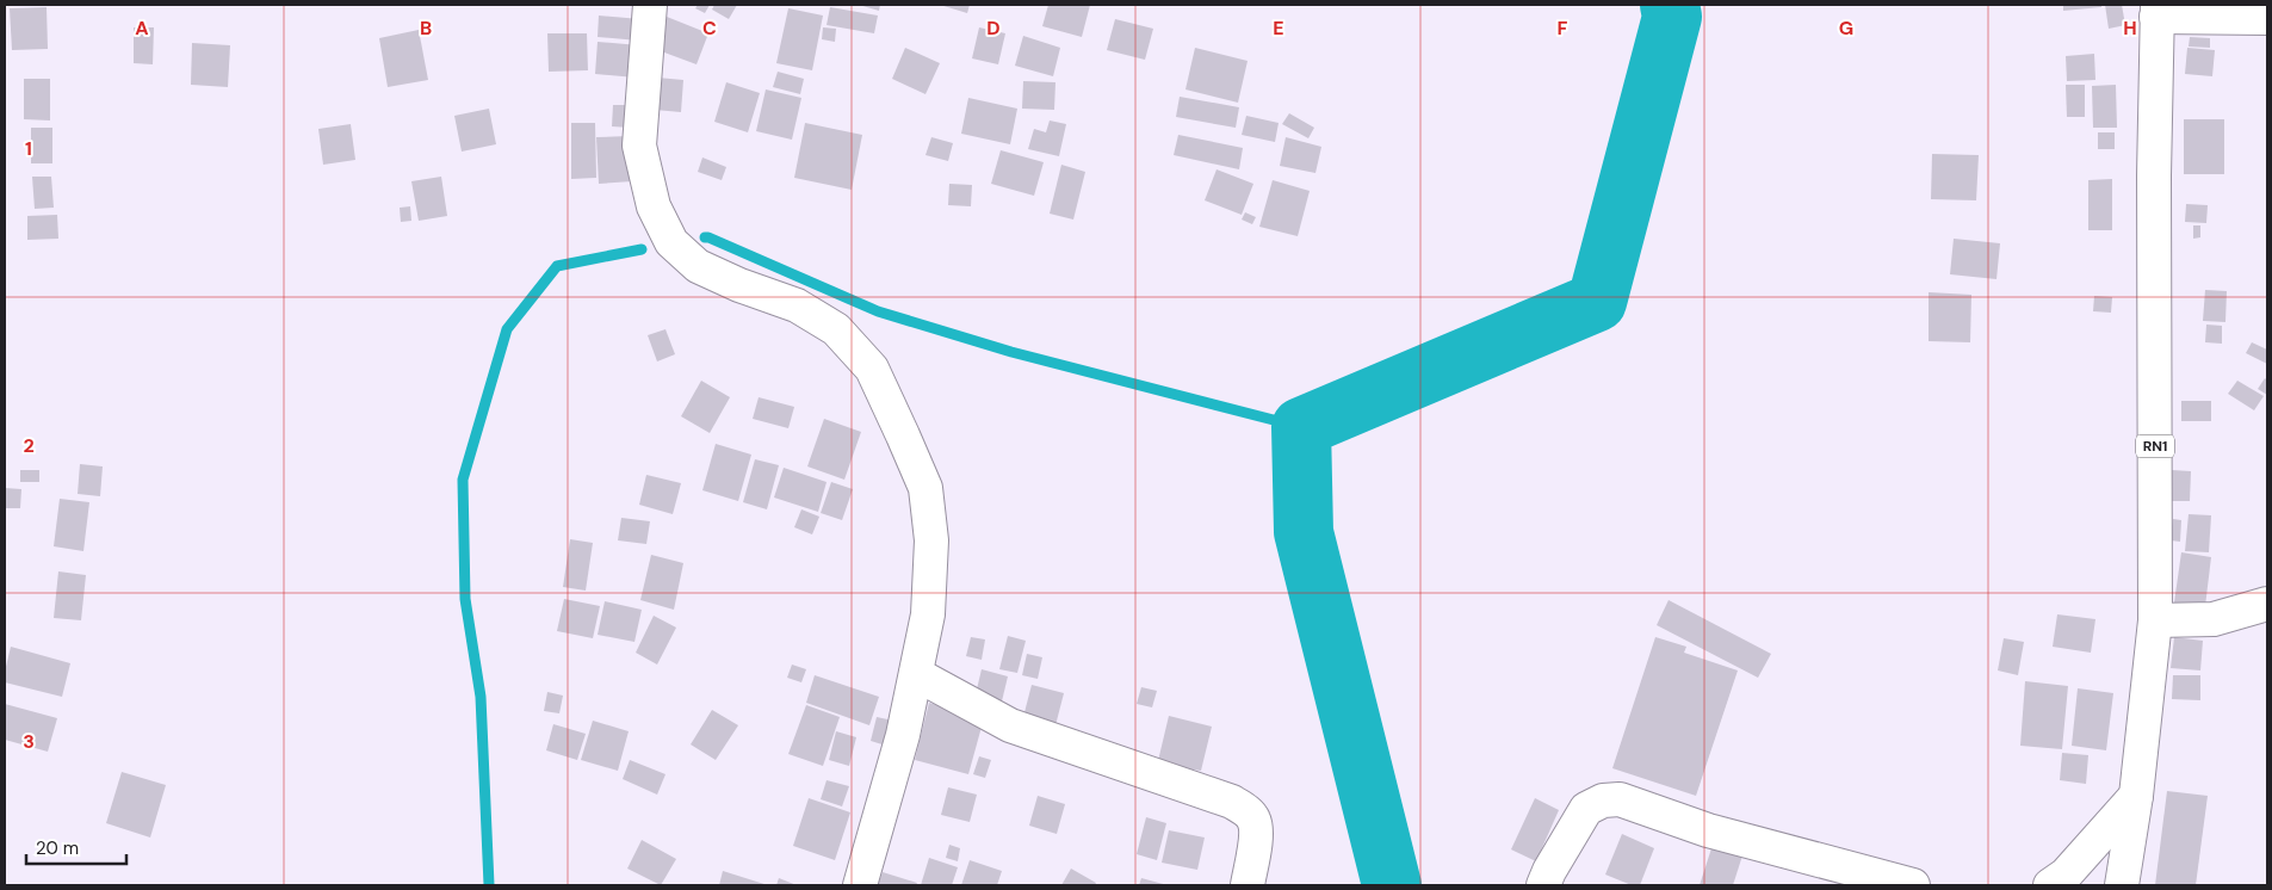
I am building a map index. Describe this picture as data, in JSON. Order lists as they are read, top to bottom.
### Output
{
  "streets": {
    "main road": ["RN1"]
  },
  "scale_bar": "20 m",
  "grid": {
    "columns": [
      "A",
      "B",
      "C",
      "D",
      "E",
      "F",
      "G",
      "H"
    ],
    "rows": ["1", "2", "3"]
  }
}
